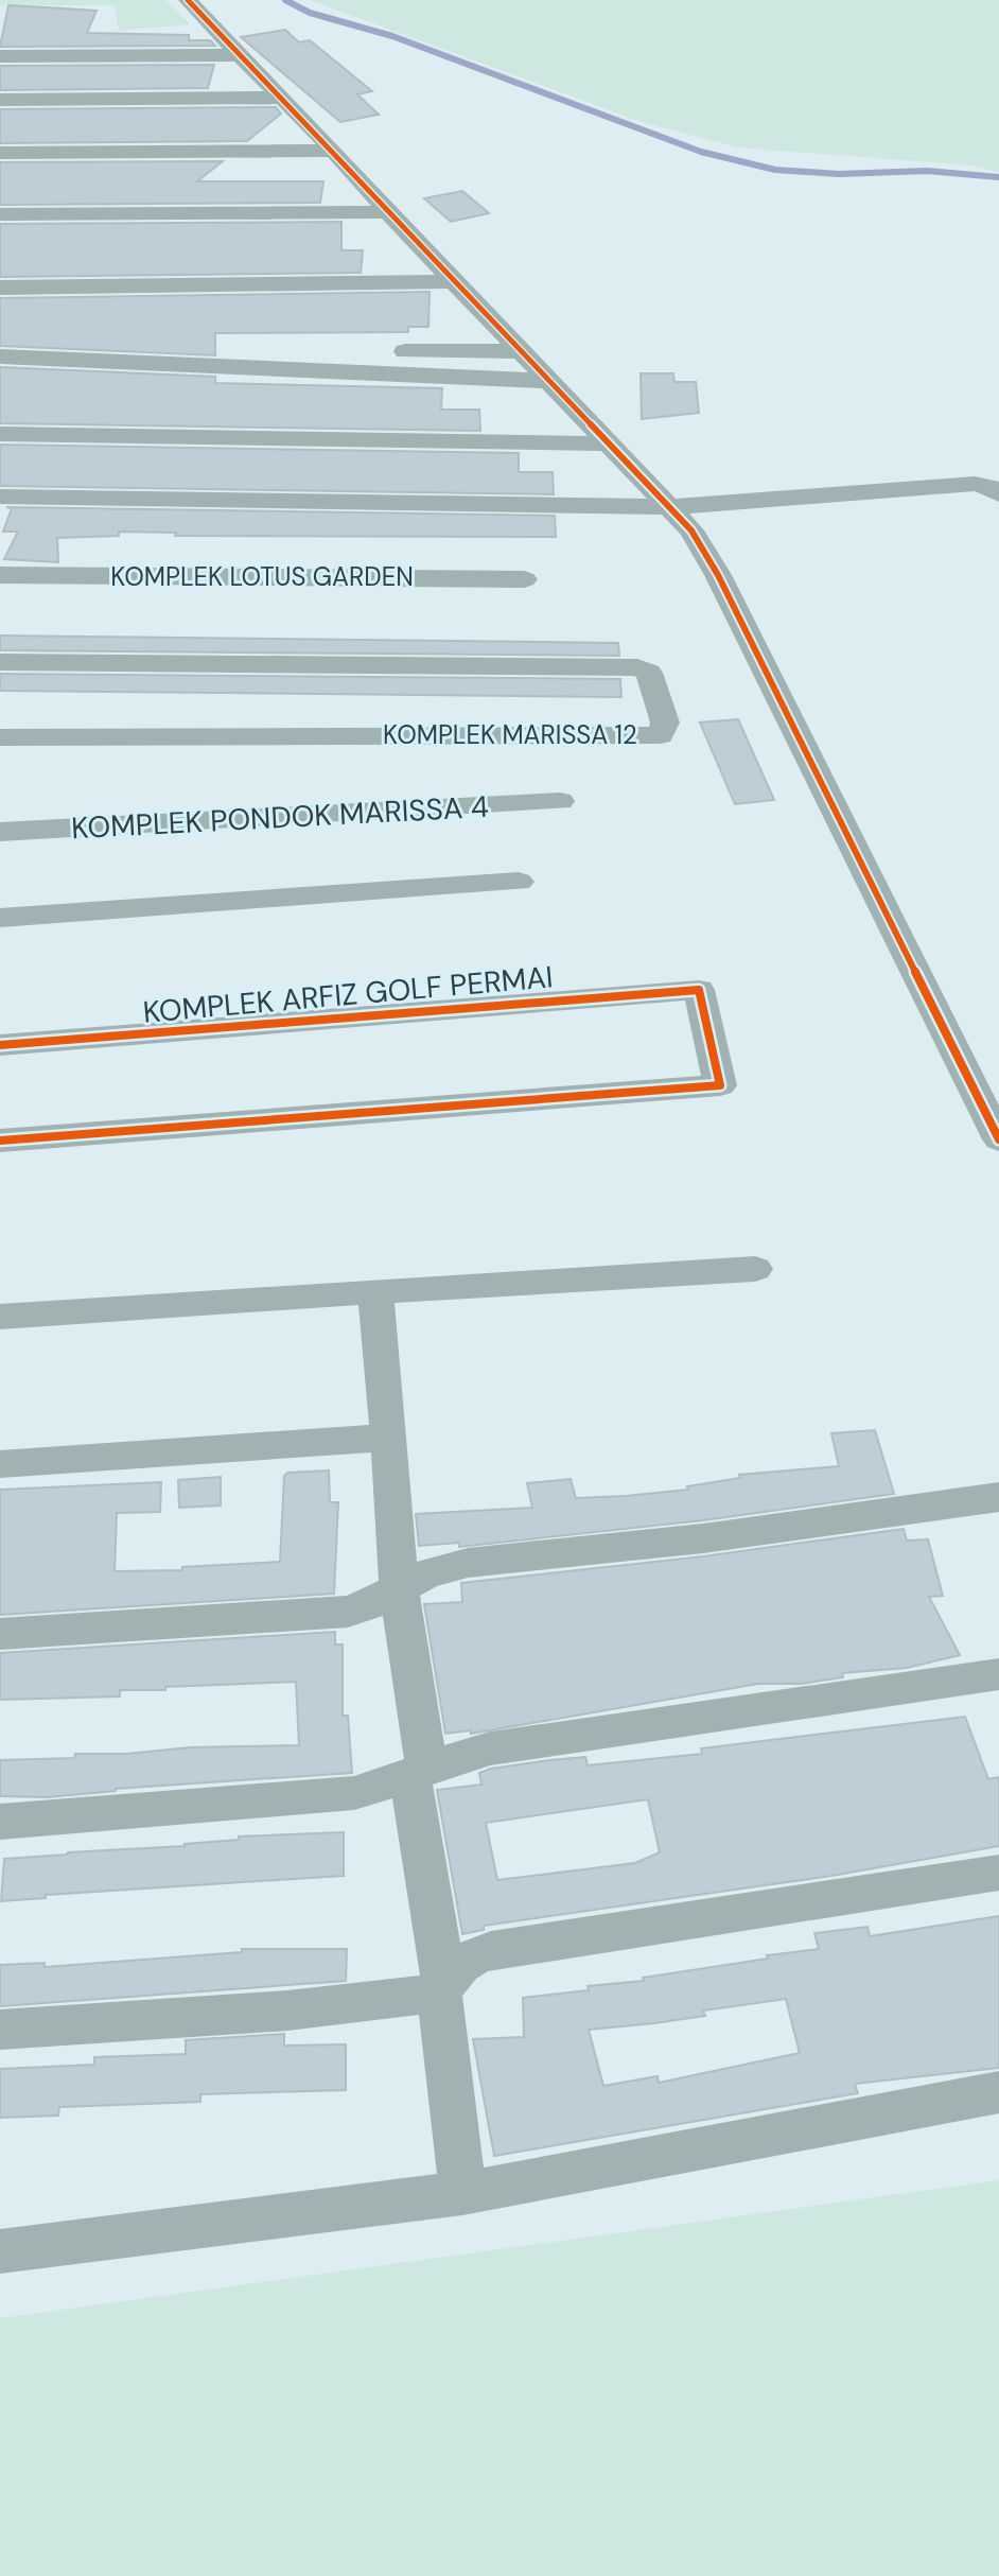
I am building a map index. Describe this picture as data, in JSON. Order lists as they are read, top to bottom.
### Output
{
  "streets": {
    "street": [
      "KOMPLEK LOTUS GARDEN",
      "KOMPLEK MARISSA 12",
      "KOMPLEK PONDOK MARISSA 4",
      "KOMPLEK ARFIZ GOLF PERMAI"
    ]
  }
}
